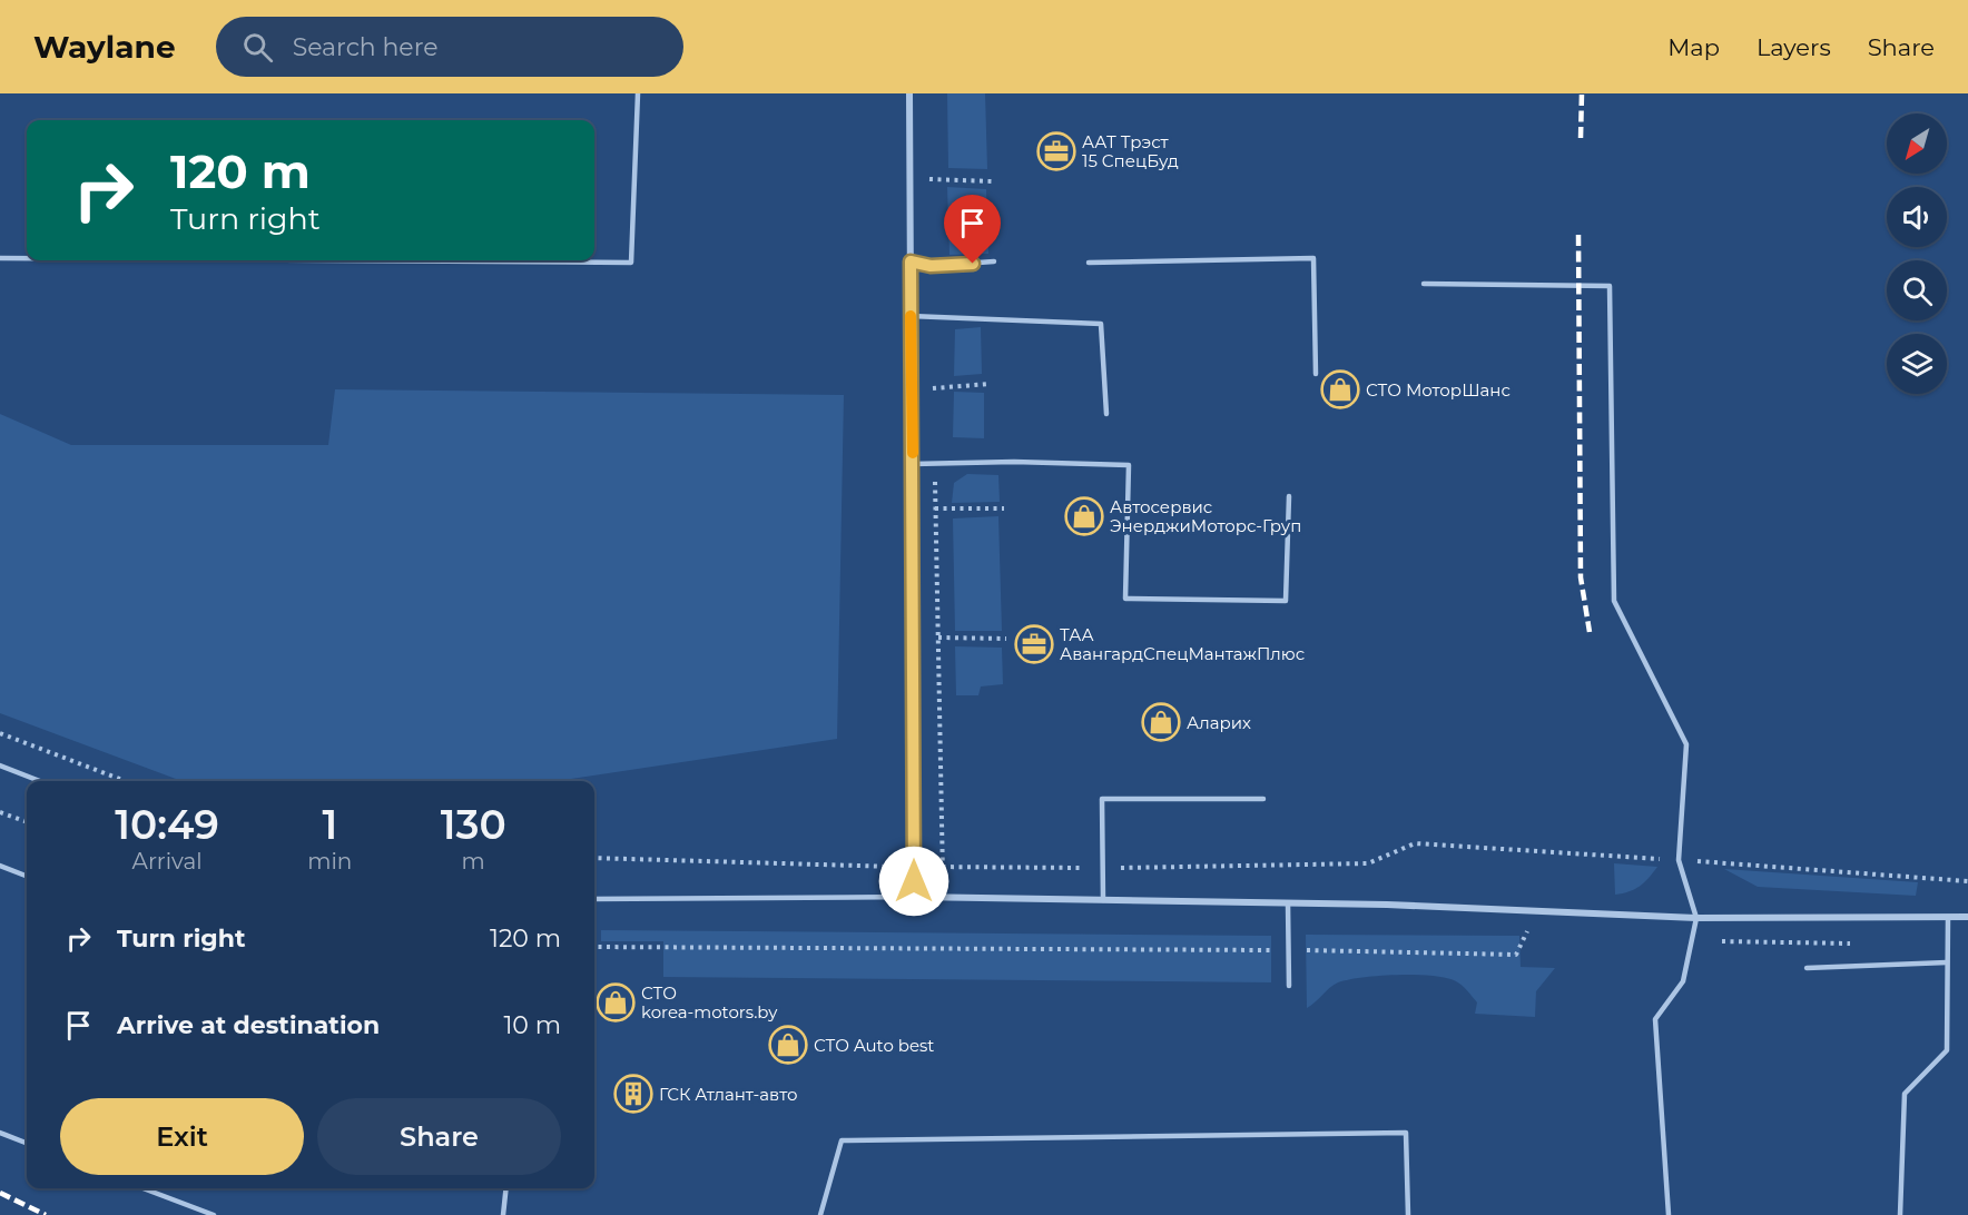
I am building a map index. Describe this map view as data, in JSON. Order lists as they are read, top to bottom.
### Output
{
  "places": {
    "office": ["ААТ Трэст 15 СпецБуд", "ТАА АвангардСпецМантажПлюс"],
    "shop": [
      "СТО МоторШанс",
      "Автосервис ЭнерджиМоторс-Груп",
      "Аларих",
      "СТО korea-motors.by",
      "СТО Auto best"
    ],
    "building": ["ГСК Атлант-авто"]
  },
  "north": "bottom left",
  "page": {
    "header": "Waylane",
    "search": "Search here",
    "nav": ["Map", "Layers", "Share"],
    "turn": ["120 m", "Turn right"],
    "eta": [
      "10:49",
      "Arrival",
      "1",
      "min",
      "130",
      "m"
    ],
    "list": [
      {
        "name": "Turn right",
        "value": "120 m"
      },
      {
        "name": "Arrive at destination",
        "value": "10 m"
      }
    ],
    "buttons": ["Exit", "Share"]
  }
}
